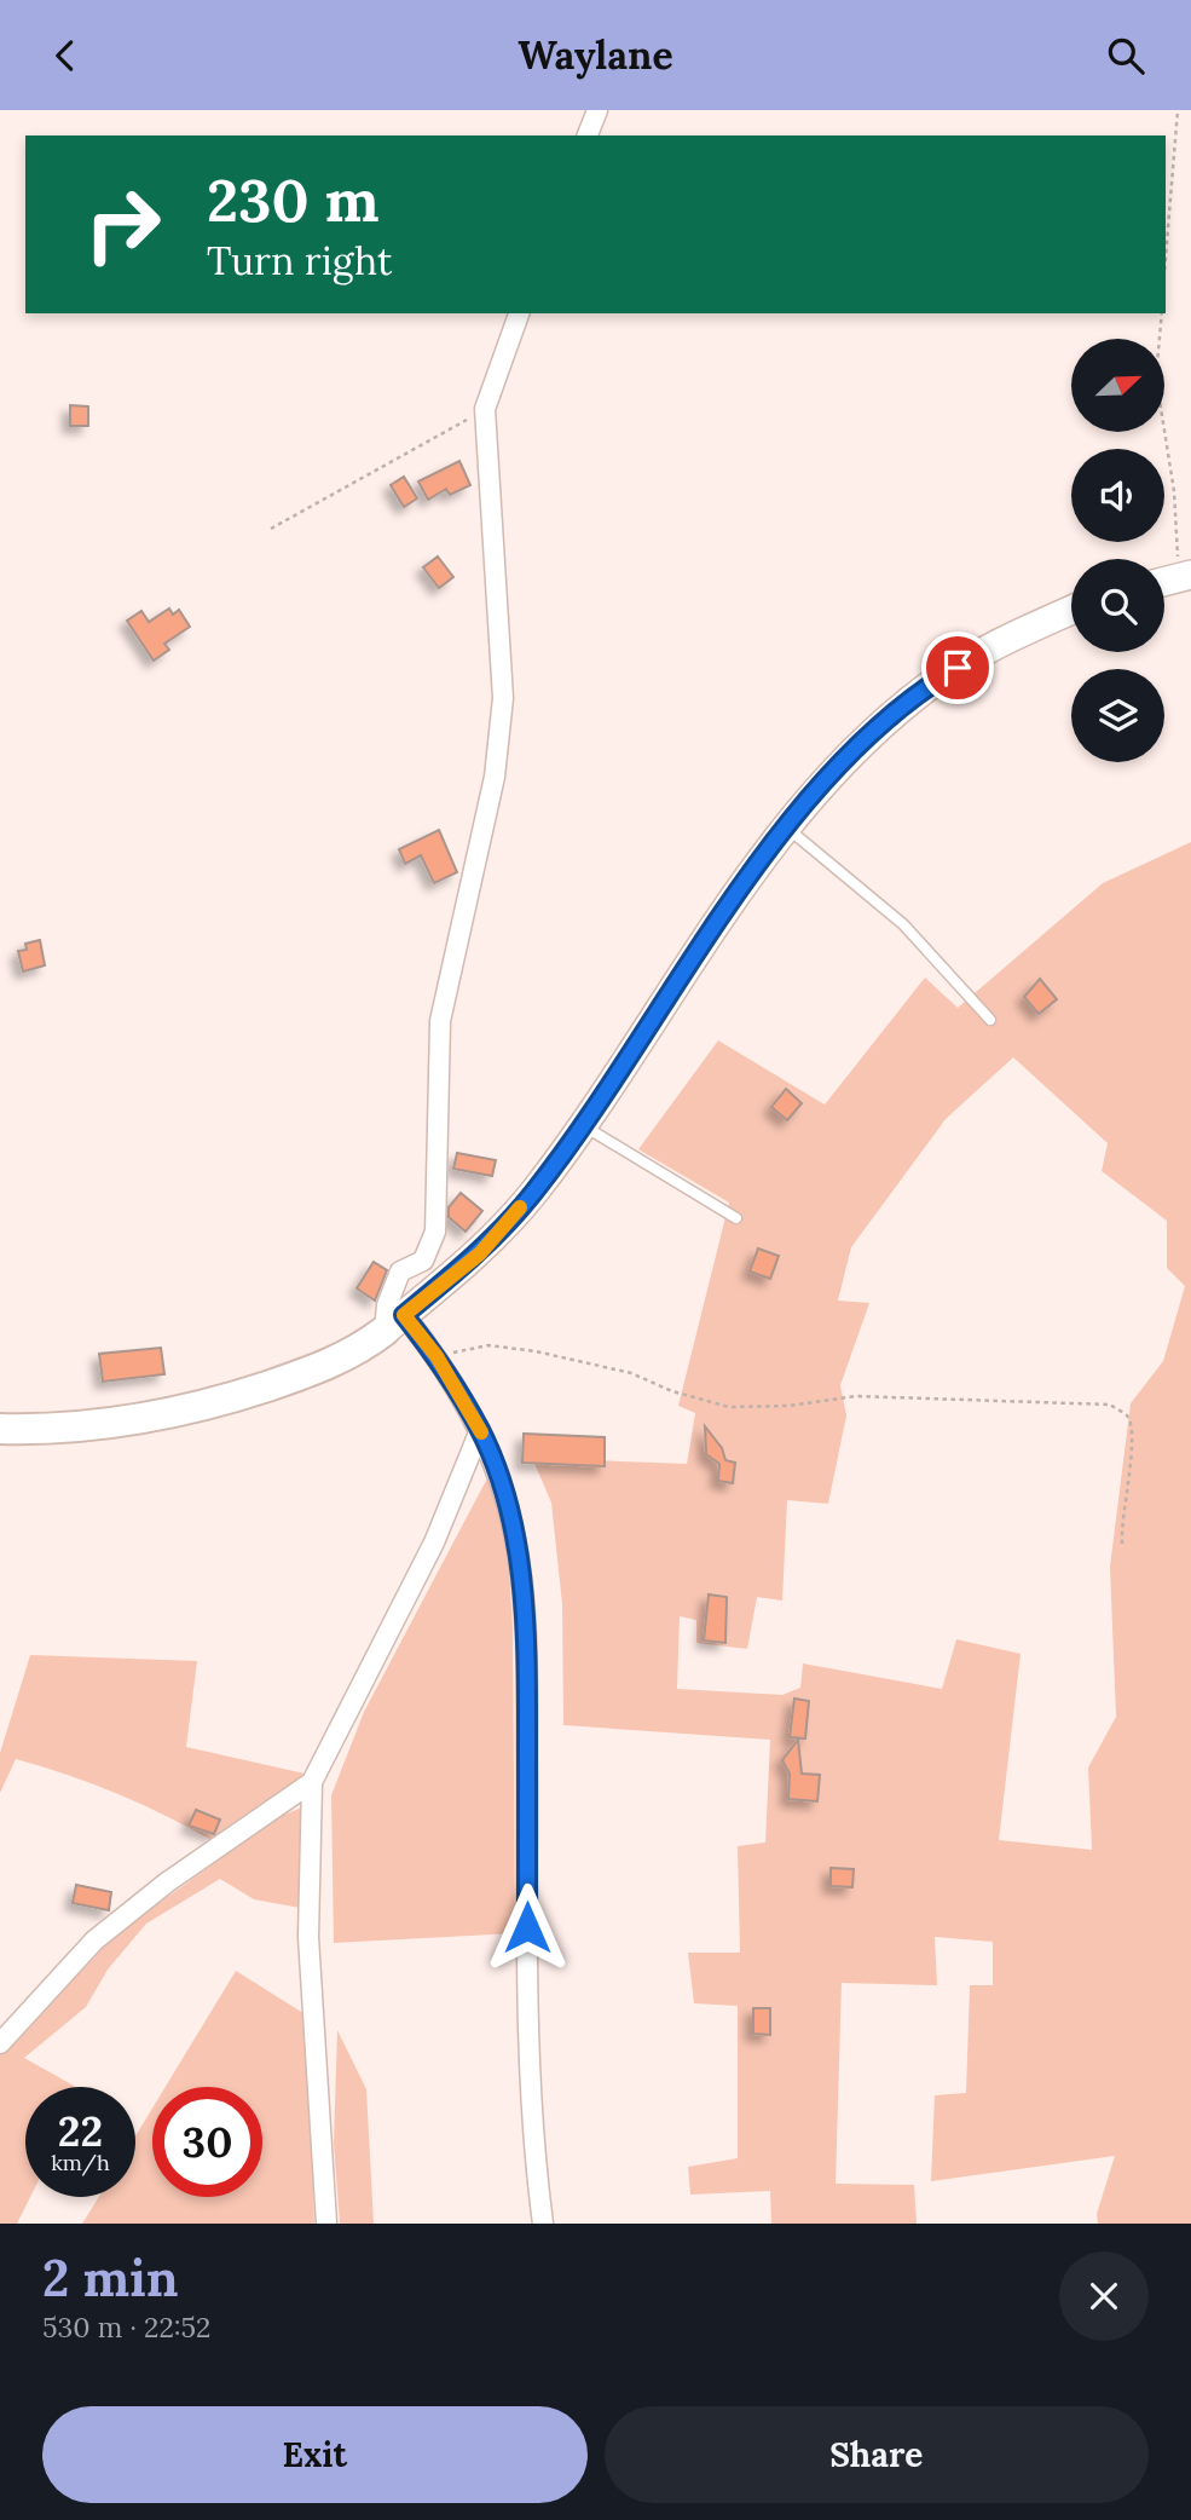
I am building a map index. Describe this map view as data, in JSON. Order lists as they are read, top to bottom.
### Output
{
  "north": "top right",
  "page": {
    "header": "Waylane",
    "turn": ["230 m", "Turn right"],
    "speed": "22 km/h",
    "limit": "30",
    "heading": ["2 min", "530 m · 22:52"],
    "buttons": ["Exit", "Share"]
  }
}
